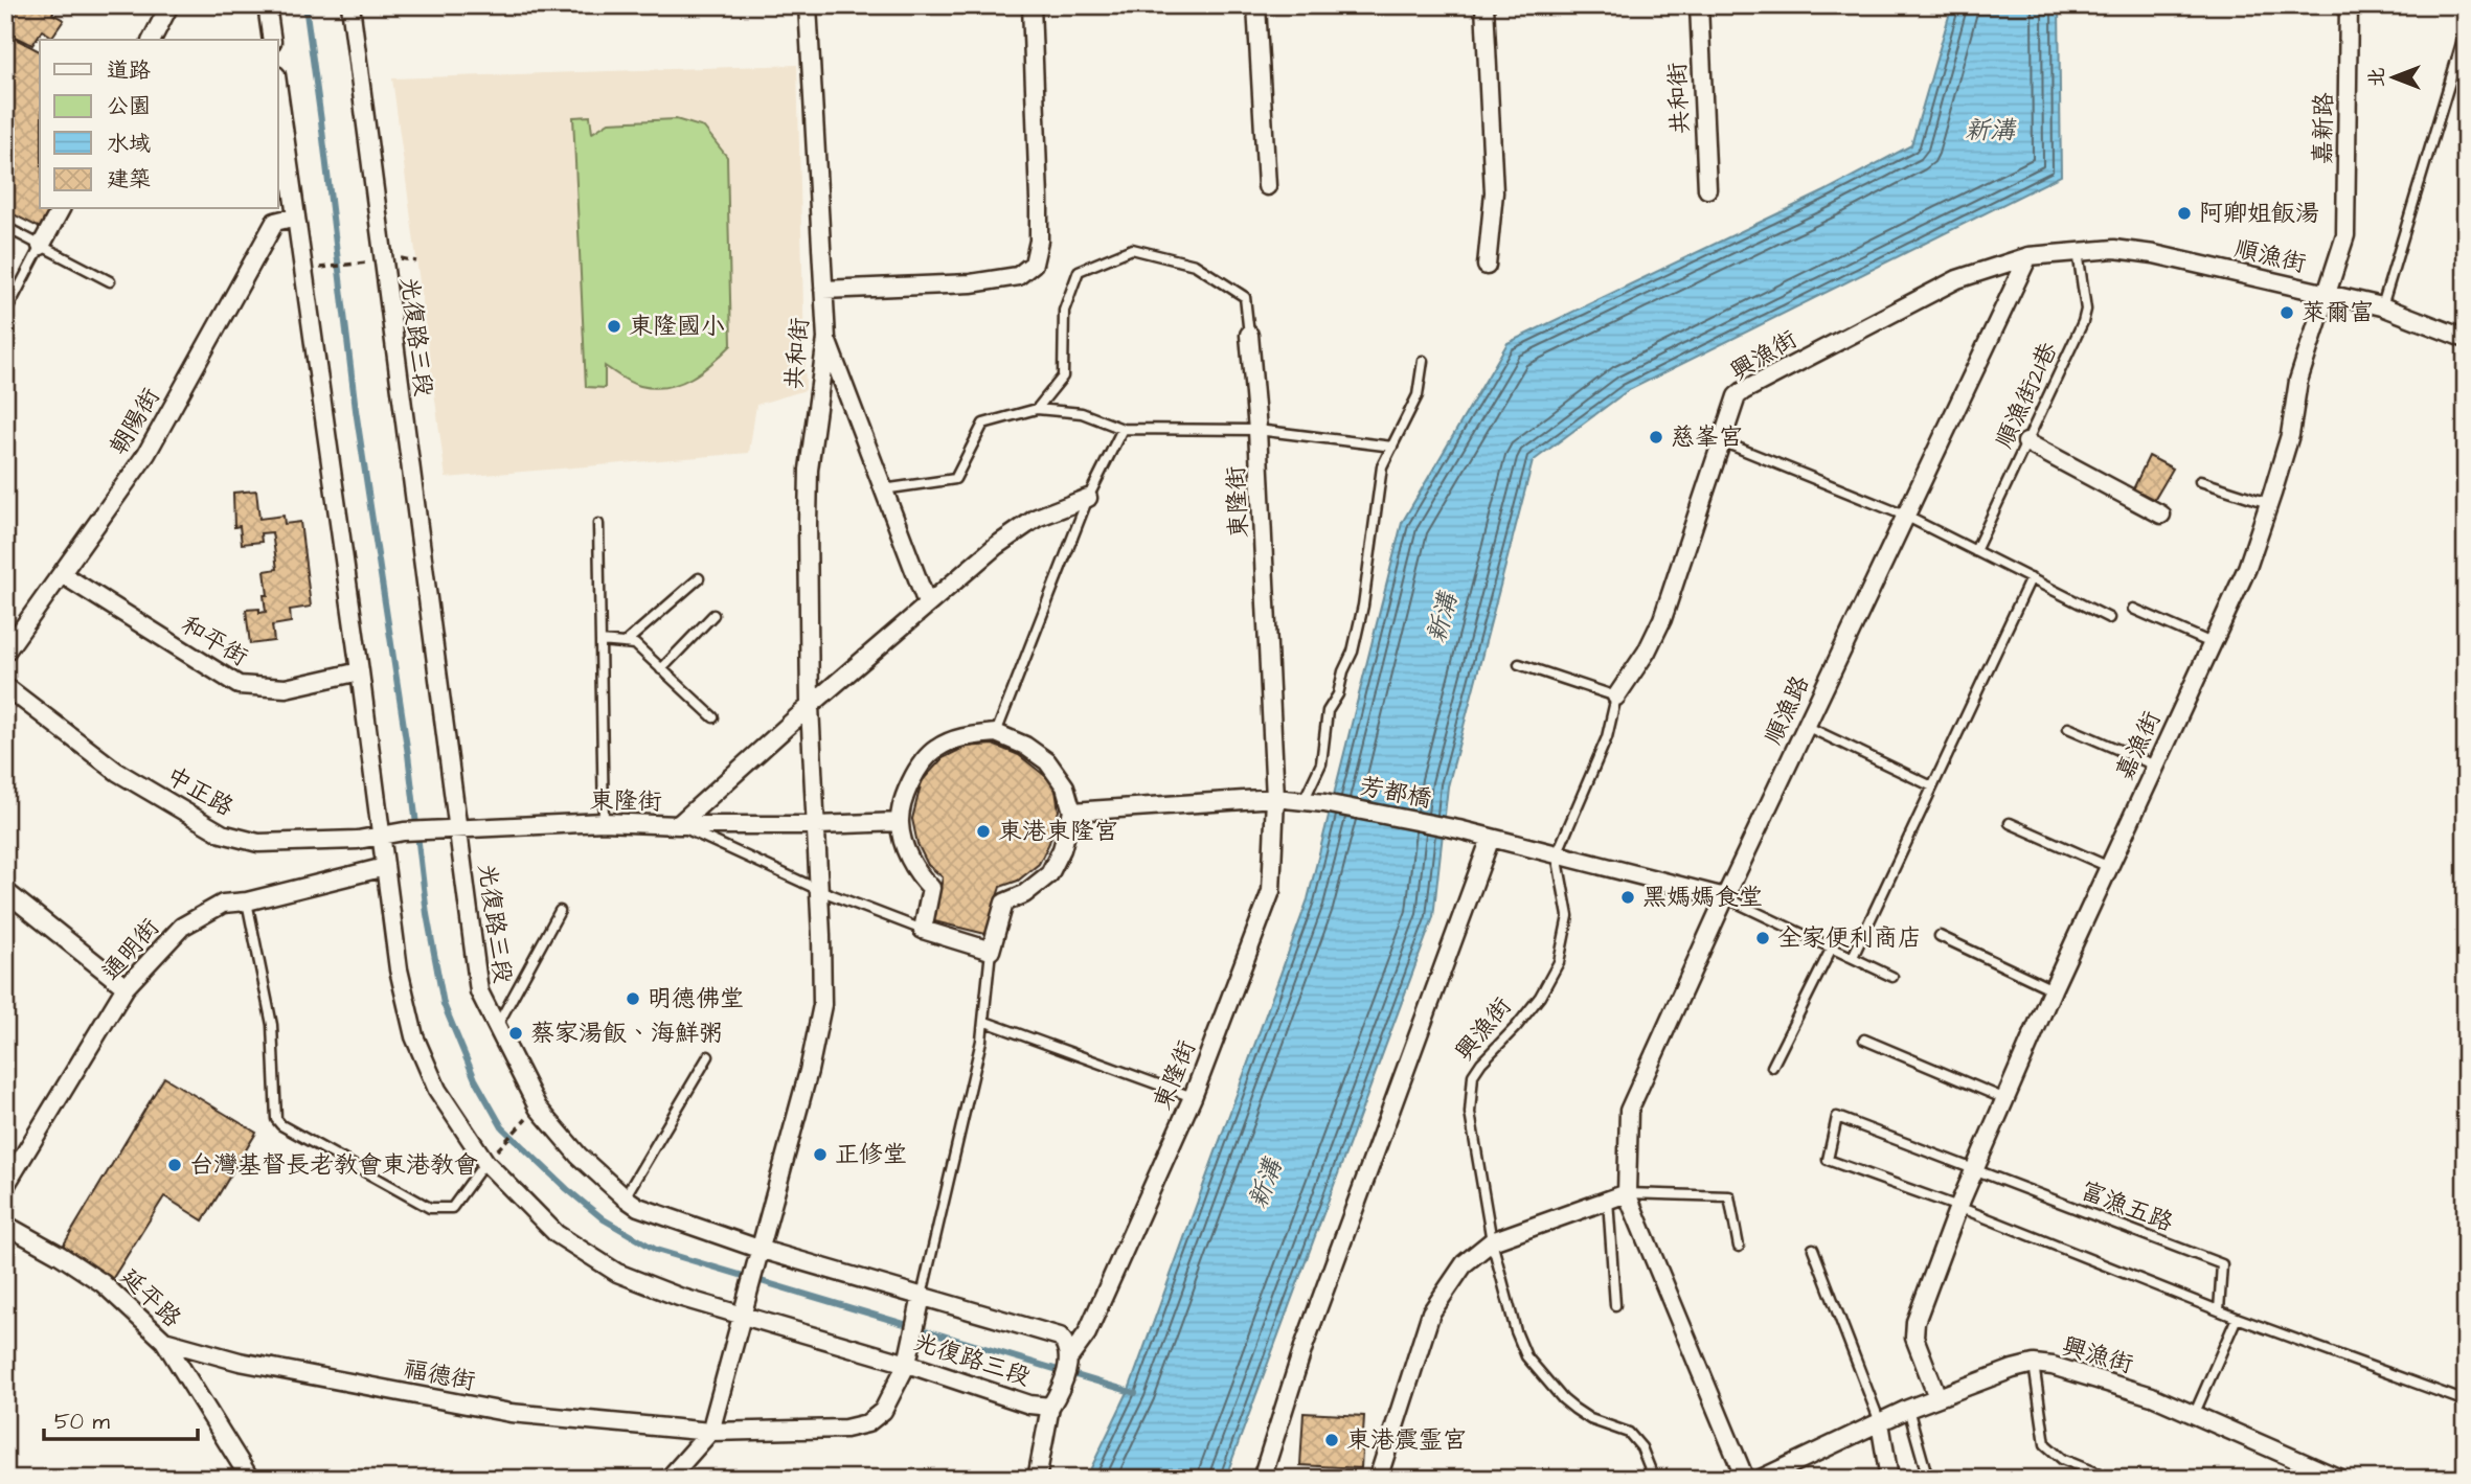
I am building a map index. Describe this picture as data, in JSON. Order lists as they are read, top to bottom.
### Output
{
  "streets": {
    "street": [
      "共和街",
      "嘉新路",
      "順漁街",
      "光復路三段",
      "興漁街",
      "朝陽街",
      "東隆街",
      "和平街",
      "順漁路",
      "嘉漁街",
      "中正路",
      "芳都橋",
      "通明街",
      "延平路",
      "福德街"
    ],
    "lane": ["順漁街21巷", "富漁五路"]
  },
  "crossings": [
    ["共和街", "東隆街"],
    ["嘉新路", "順漁街"],
    ["嘉新路", "嘉漁街"],
    ["順漁街", "興漁街"],
    ["順漁街", "順漁街21巷"],
    ["順漁街", "順漁路"],
    ["順漁街", "嘉漁街"],
    ["光復路三段", "朝陽街"],
    ["光復路三段", "東隆街"],
    ["光復路三段", "和平街"],
    ["光復路三段", "中正路"],
    ["光復路三段", "通明街"],
    ["光復路三段", "福德街"],
    ["興漁街", "順漁路"],
    ["興漁街", "嘉漁街"],
    ["朝陽街", "和平街"],
    ["東隆街", "中正路"],
    ["東隆街", "芳都橋"],
    ["嘉漁街", "富漁五路"],
    ["延平路", "福德街"]
  ],
  "water": ["新溝"],
  "places": [
    "阿卿姐飯湯",
    "萊爾富",
    "東隆國小",
    "慈峯宮",
    "東港東隆宮",
    "黑媽媽食堂",
    "全家便利商店",
    "明德佛堂",
    "蔡家湯飯、海鮮粥",
    "正修堂",
    "台灣基督長老教會東港教會",
    "東港震霊宮"
  ],
  "legend": [
    "道路",
    "公園",
    "水域",
    "建築"
  ],
  "scale_bar": "50 m",
  "north": "left"
}
